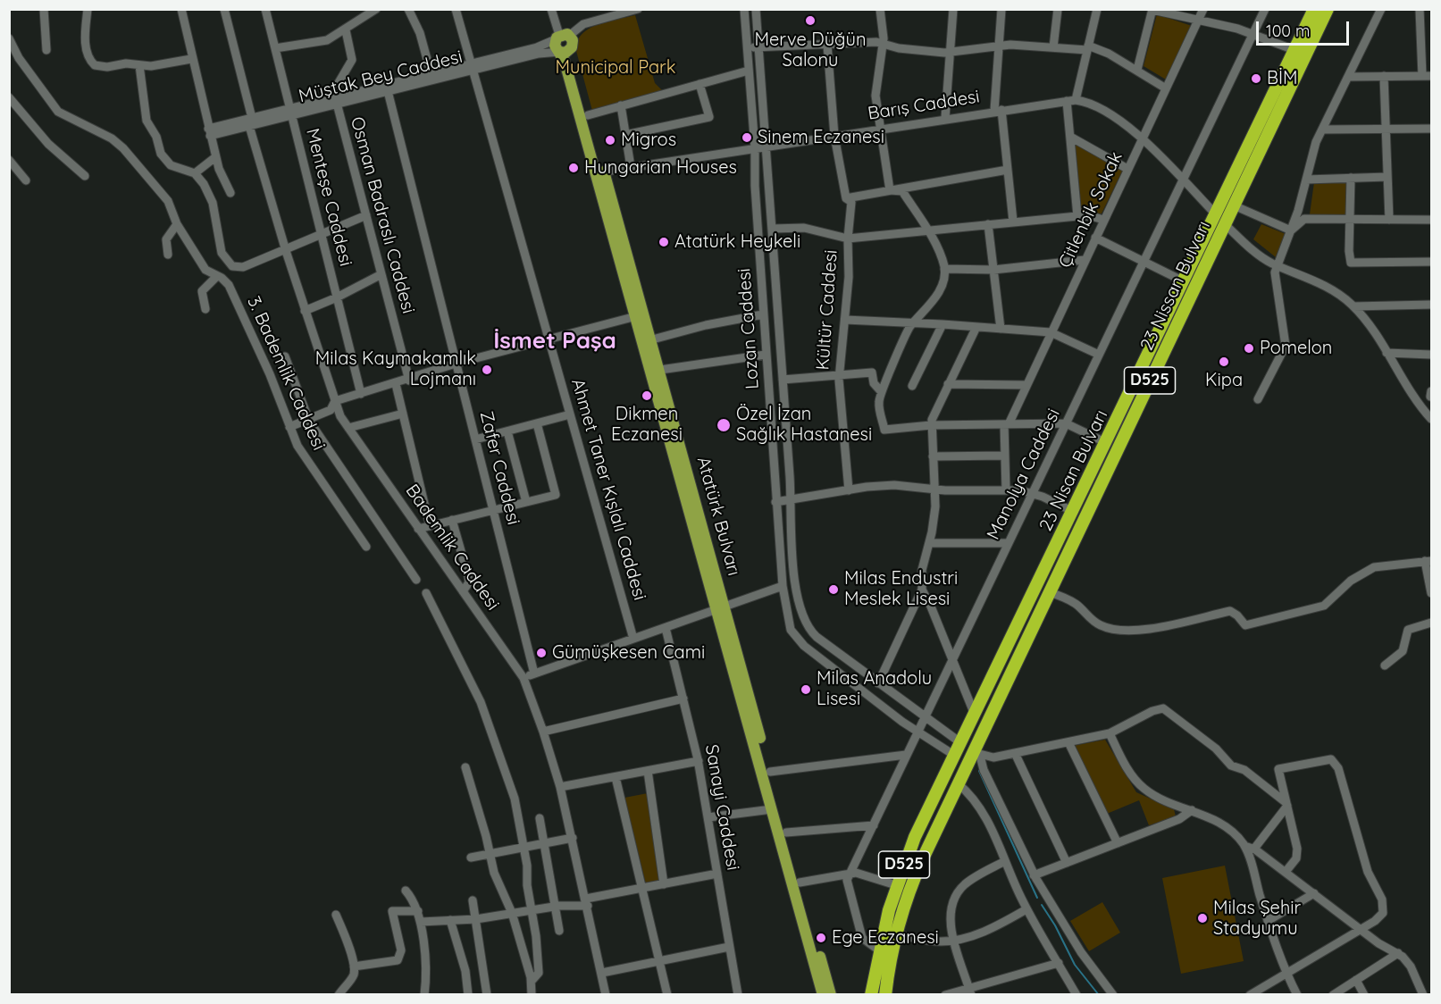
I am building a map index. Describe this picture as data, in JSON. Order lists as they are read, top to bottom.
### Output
{
  "streets": {
    "highway": ["23 Nissan Bulvarı", "D525", "23 Nisan Bulvarı"],
    "main road": ["Atatürk Bulvarı"],
    "street": [
      "Müştak Bey Caddesi",
      "Barış Caddesi",
      "Menteşe Caddesi",
      "Çitlenbik Sokak",
      "Osman Badraslı Caddesi",
      "Kültür Caddesi",
      "Lozan Caddesi",
      "3. Bademlik Caddesi",
      "Zafer Caddesi",
      "Manolya Caddesi",
      "Ahmet Taner Kışlalı Caddesi",
      "Bademlik Caddesi",
      "Sanayi Caddesi"
    ]
  },
  "crossings": [
    ["Müştak Bey Caddesi", "Menteşe Caddesi"],
    ["Müştak Bey Caddesi", "Osman Badraslı Caddesi"],
    ["Müştak Bey Caddesi", "Zafer Caddesi"],
    ["Müştak Bey Caddesi", "Ahmet Taner Kışlalı Caddesi"],
    ["Müştak Bey Caddesi", "Atatürk Bulvarı"],
    ["Müştak Bey Caddesi", "Bademlik Caddesi"],
    ["Barış Caddesi", "Çitlenbik Sokak"],
    ["Barış Caddesi", "23 Nissan Bulvarı"],
    ["Barış Caddesi", "Kültür Caddesi"],
    ["Barış Caddesi", "Lozan Caddesi"],
    ["Barış Caddesi", "23 Nisan Bulvarı"],
    ["Barış Caddesi", "Manolya Caddesi"],
    ["Barış Caddesi", "Atatürk Bulvarı"],
    ["23 Nissan Bulvarı", "D525"],
    ["23 Nissan Bulvarı", "23 Nisan Bulvarı"],
    ["Lozan Caddesi", "D525"],
    ["Lozan Caddesi", "Manolya Caddesi"],
    ["D525", "23 Nisan Bulvarı"],
    ["D525", "Manolya Caddesi"]
  ],
  "districts": ["İsmet Paşa"],
  "parks": ["Municipal Park"],
  "places": [
    "Merve Düğün Salonu",
    "BİM",
    "Sinem Eczanesi",
    "Migros",
    "Hungarian Houses",
    "Atatürk Heykeli",
    "Pomelon",
    "Kipa",
    "Milas Kaymakamlık Lojmanı",
    "Dikmen Eczanesi",
    "Özel İzan Sağlık Hastanesi",
    "Milas Endustri Meslek Lisesi",
    "Gümüşkesen Cami",
    "Milas Anadolu Lisesi",
    "Milas Şehir Stadyumu",
    "Ege Eczanesi"
  ],
  "scale_bar": "100 m"
}
